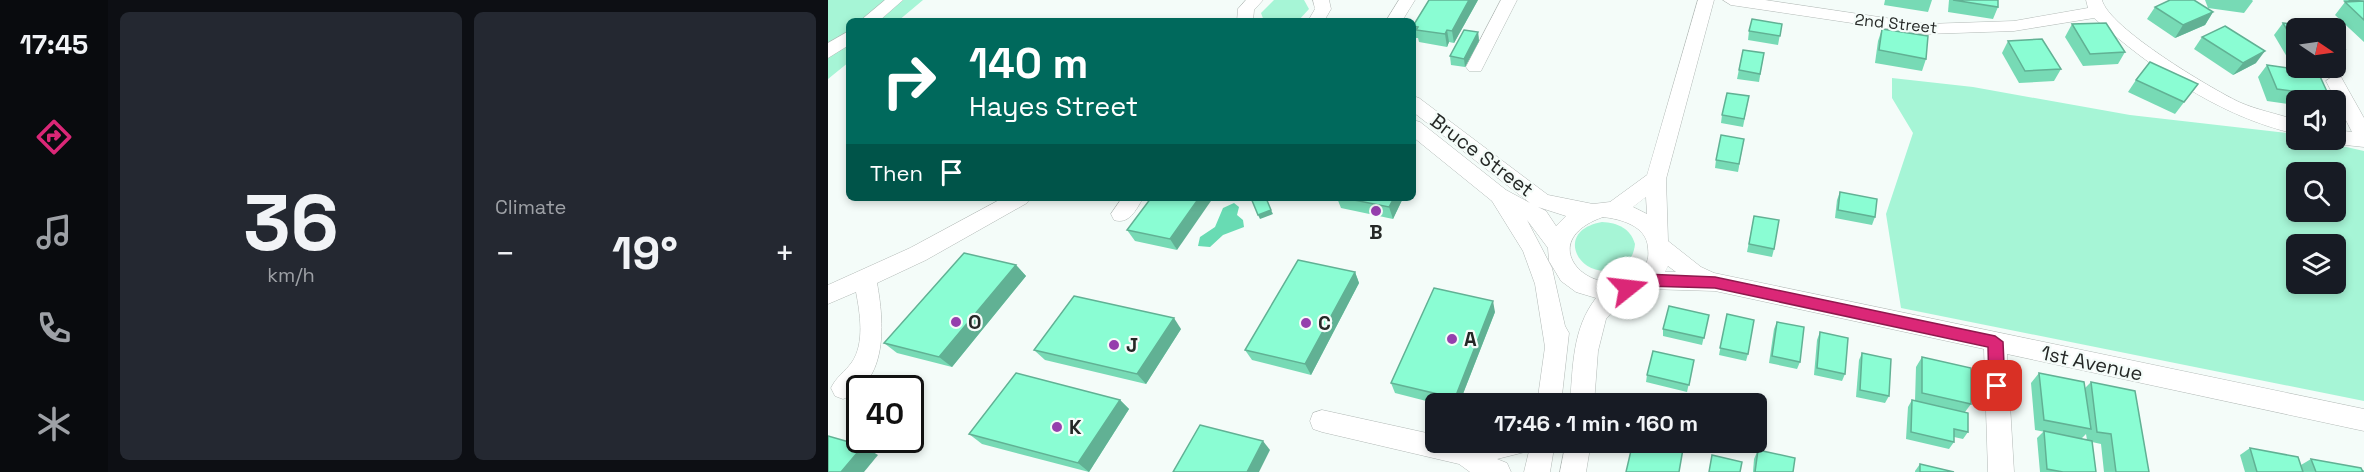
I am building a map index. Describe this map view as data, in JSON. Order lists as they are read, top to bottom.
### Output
{
  "streets": {
    "street": ["2nd Street", "Bruce Street", "1st Avenue"]
  },
  "crossings": [
    ["Bruce Street", "1st Avenue"]
  ],
  "places": [
    "B",
    "O",
    "C",
    "A",
    "J",
    "K"
  ],
  "north": "right",
  "page": {
    "tabs": "17:45",
    "tile": [
      ["36", "km/h"],
      "Climate"
    ],
    "turn": ["140 m", "Hayes Street"],
    "then": "Then",
    "heat": ["−", "19°", "+"],
    "limit": "40",
    "trip": "17:46 · 1 min · 160 m"
  }
}
